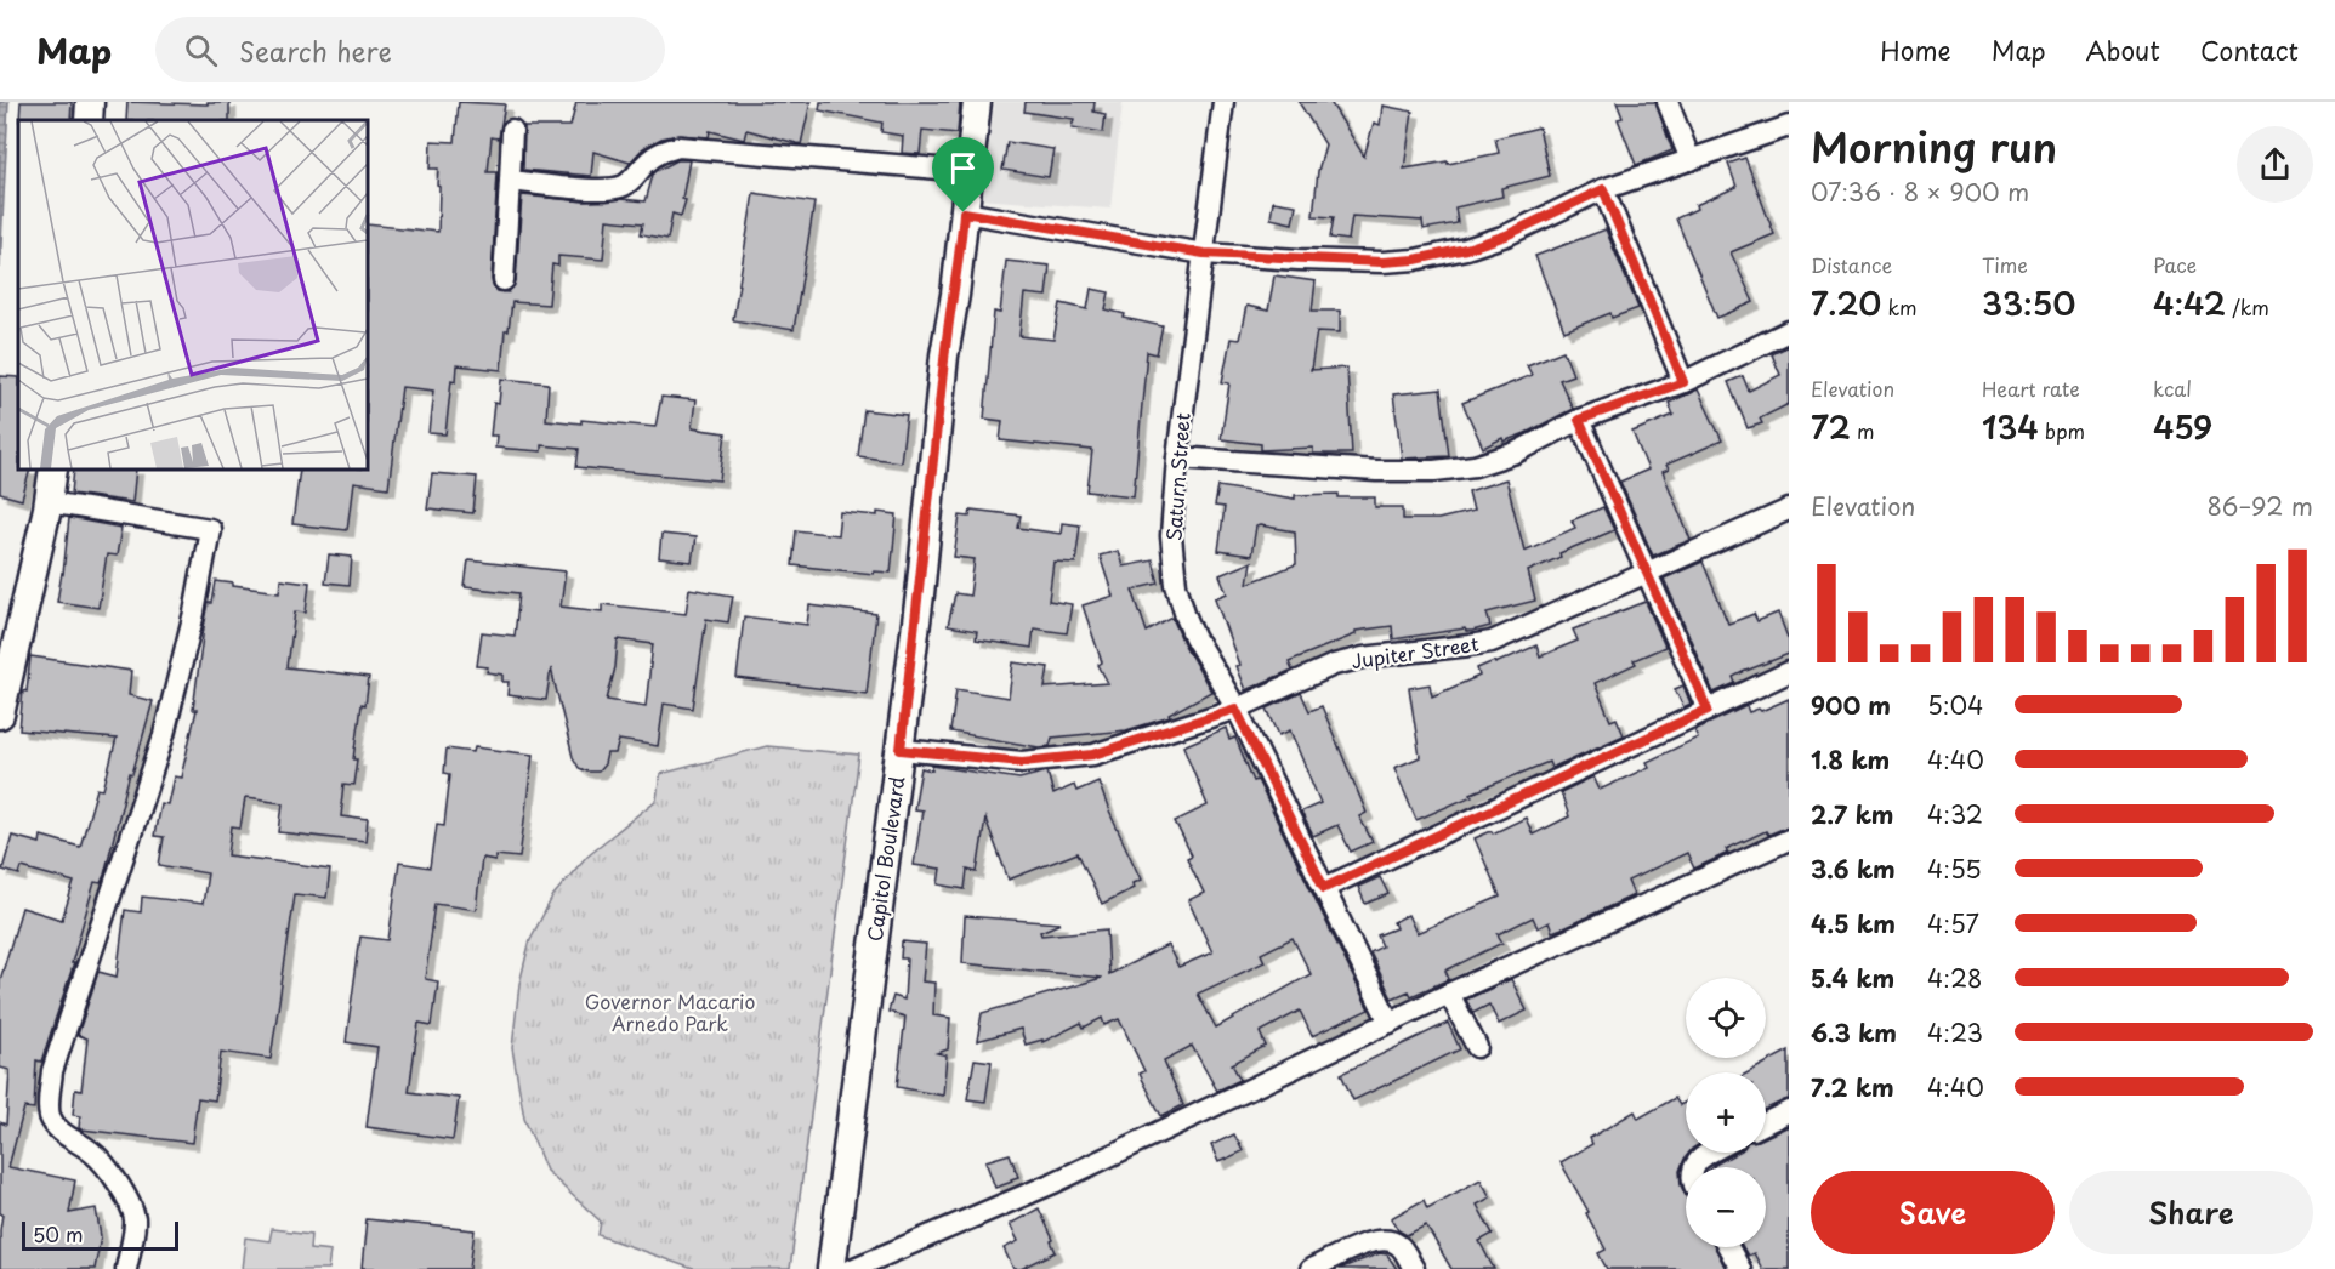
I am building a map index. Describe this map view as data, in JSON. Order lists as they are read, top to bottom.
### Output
{
  "streets": {
    "main road": ["Capitol Boulevard"],
    "street": ["Saturn Street", "Jupiter Street"]
  },
  "crossings": [
    ["Saturn Street", "Jupiter Street"],
    ["Jupiter Street", "Capitol Boulevard"]
  ],
  "parks": ["Governor Macario Arnedo Park"],
  "scale_bar": "50 m",
  "page": {
    "header": "Map",
    "search": "Search here",
    "nav": [
      "Home",
      "Map",
      "About",
      "Contact"
    ],
    "heading": ["Morning run", "07:36 · 8 × 900 m"],
    "stats": [
      ["Distance", "7.20 km"],
      ["Time", "33:50"],
      ["Pace", "4:42 /km"],
      ["Elevation", "72 m"],
      ["Heart rate", "134 bpm"],
      ["kcal", "459"]
    ],
    "chart": ["Elevation", "86–92 m"],
    "list": [
      {
        "name": "900 m",
        "note": "5:04"
      },
      {
        "name": "1.8 km",
        "note": "4:40"
      },
      {
        "name": "2.7 km",
        "note": "4:32"
      },
      {
        "name": "3.6 km",
        "note": "4:55"
      },
      {
        "name": "4.5 km",
        "note": "4:57"
      },
      {
        "name": "5.4 km",
        "note": "4:28"
      },
      {
        "name": "6.3 km",
        "note": "4:23"
      },
      {
        "name": "7.2 km",
        "note": "4:40"
      }
    ],
    "map_buttons": ["+", "−"],
    "buttons": ["Save", "Share"],
    "scale": "50 m"
  }
}
